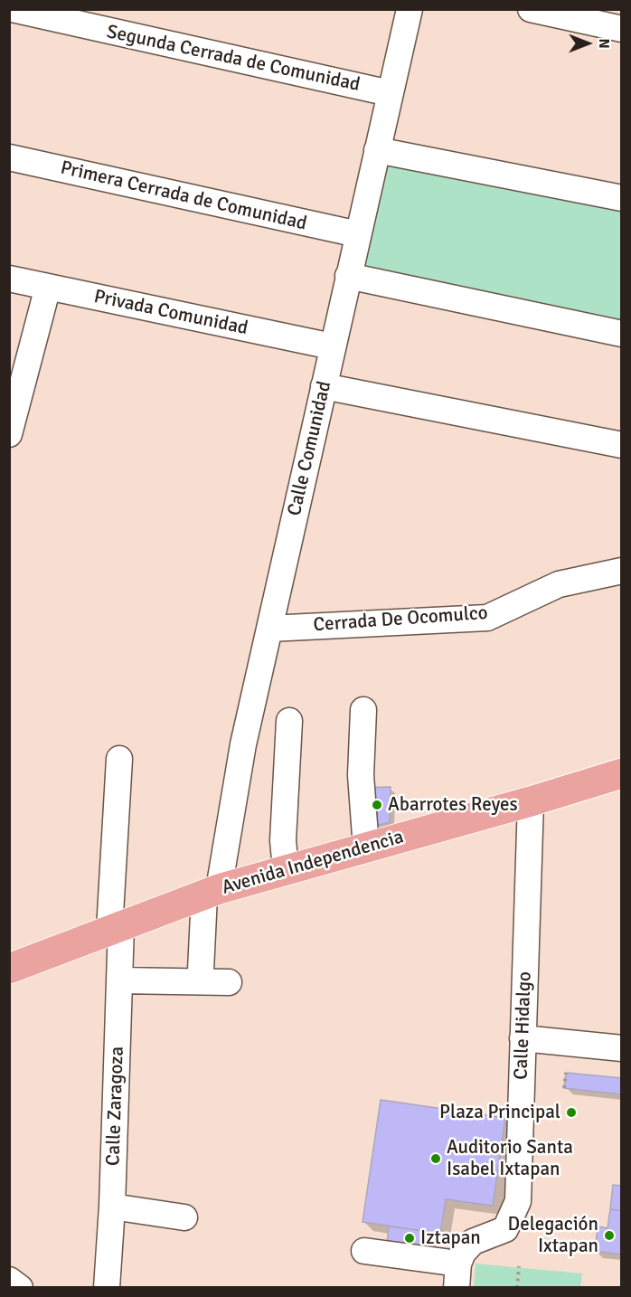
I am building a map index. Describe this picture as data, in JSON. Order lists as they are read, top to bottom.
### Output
{
  "streets": {
    "main road": ["Avenida Independencia"],
    "street": [
      "Segunda Cerrada de Comunidad",
      "Primera Cerrada de Comunidad",
      "Privada Comunidad",
      "Calle Comunidad",
      "Cerrada De Ocomulco",
      "Calle Hidalgo",
      "Calle Zaragoza"
    ]
  },
  "crossings": [
    ["Segunda Cerrada de Comunidad", "Calle Comunidad"],
    ["Primera Cerrada de Comunidad", "Calle Comunidad"],
    ["Privada Comunidad", "Calle Comunidad"],
    ["Calle Comunidad", "Cerrada De Ocomulco"],
    ["Calle Comunidad", "Avenida Independencia"],
    ["Avenida Independencia", "Calle Hidalgo"],
    ["Avenida Independencia", "Calle Zaragoza"]
  ],
  "places": [
    "Abarrotes Reyes",
    "Plaza Principal",
    "Auditorio Santa Isabel Ixtapan",
    "Delegación Ixtapan",
    "Iztapan"
  ],
  "north": "right"
}
